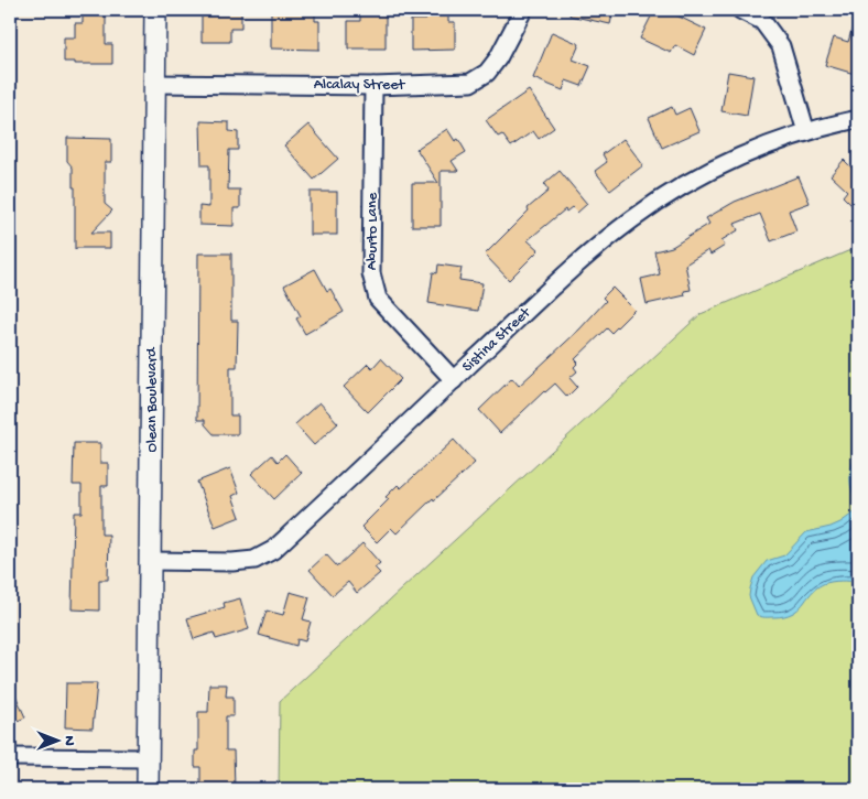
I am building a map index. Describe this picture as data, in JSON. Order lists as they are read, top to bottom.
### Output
{
  "streets": {
    "street": [
      "Alcalay Street",
      "Aburto Lane",
      "Sistina Street",
      "Olean Boulevard"
    ]
  },
  "crossings": [
    ["Alcalay Street", "Aburto Lane"],
    ["Alcalay Street", "Olean Boulevard"],
    ["Aburto Lane", "Sistina Street"],
    ["Sistina Street", "Olean Boulevard"]
  ],
  "north": "right"
}
